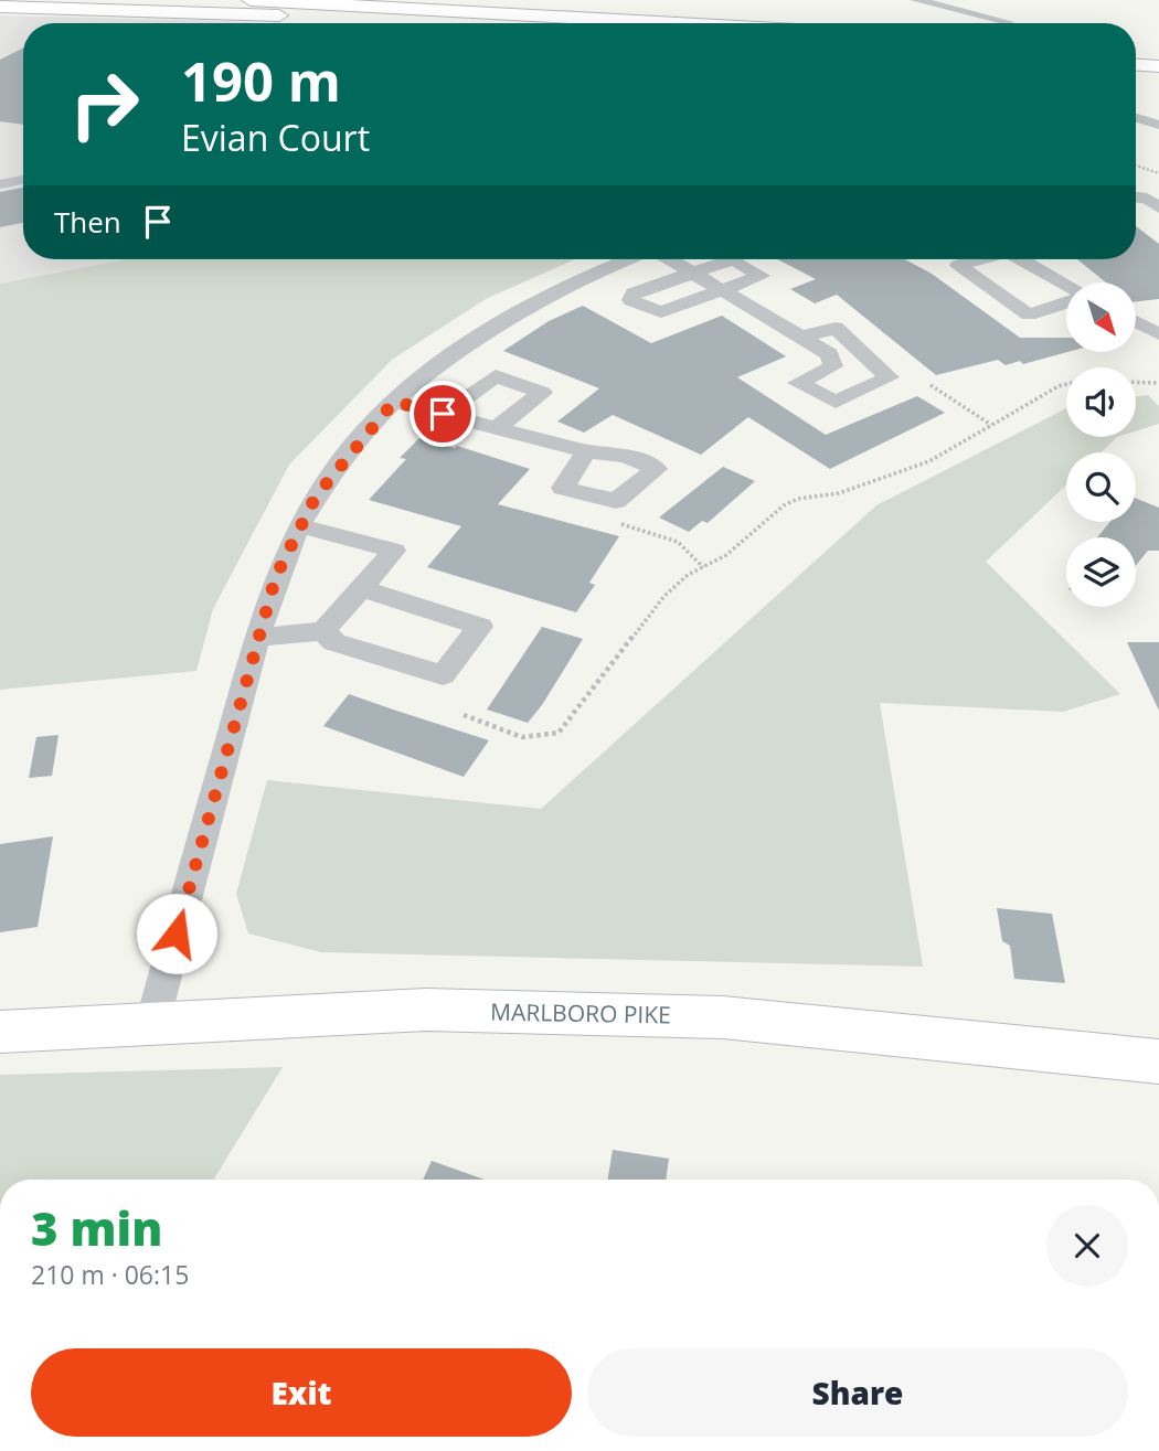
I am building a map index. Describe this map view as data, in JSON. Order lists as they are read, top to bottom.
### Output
{
  "streets": {
    "main road": ["MARLBORO PIKE"]
  },
  "north": "bottom right",
  "page": {
    "turn": ["190 m", "Evian Court"],
    "then": "Then",
    "heading": ["3 min", "210 m · 06:15"],
    "buttons": ["Exit", "Share"]
  }
}
